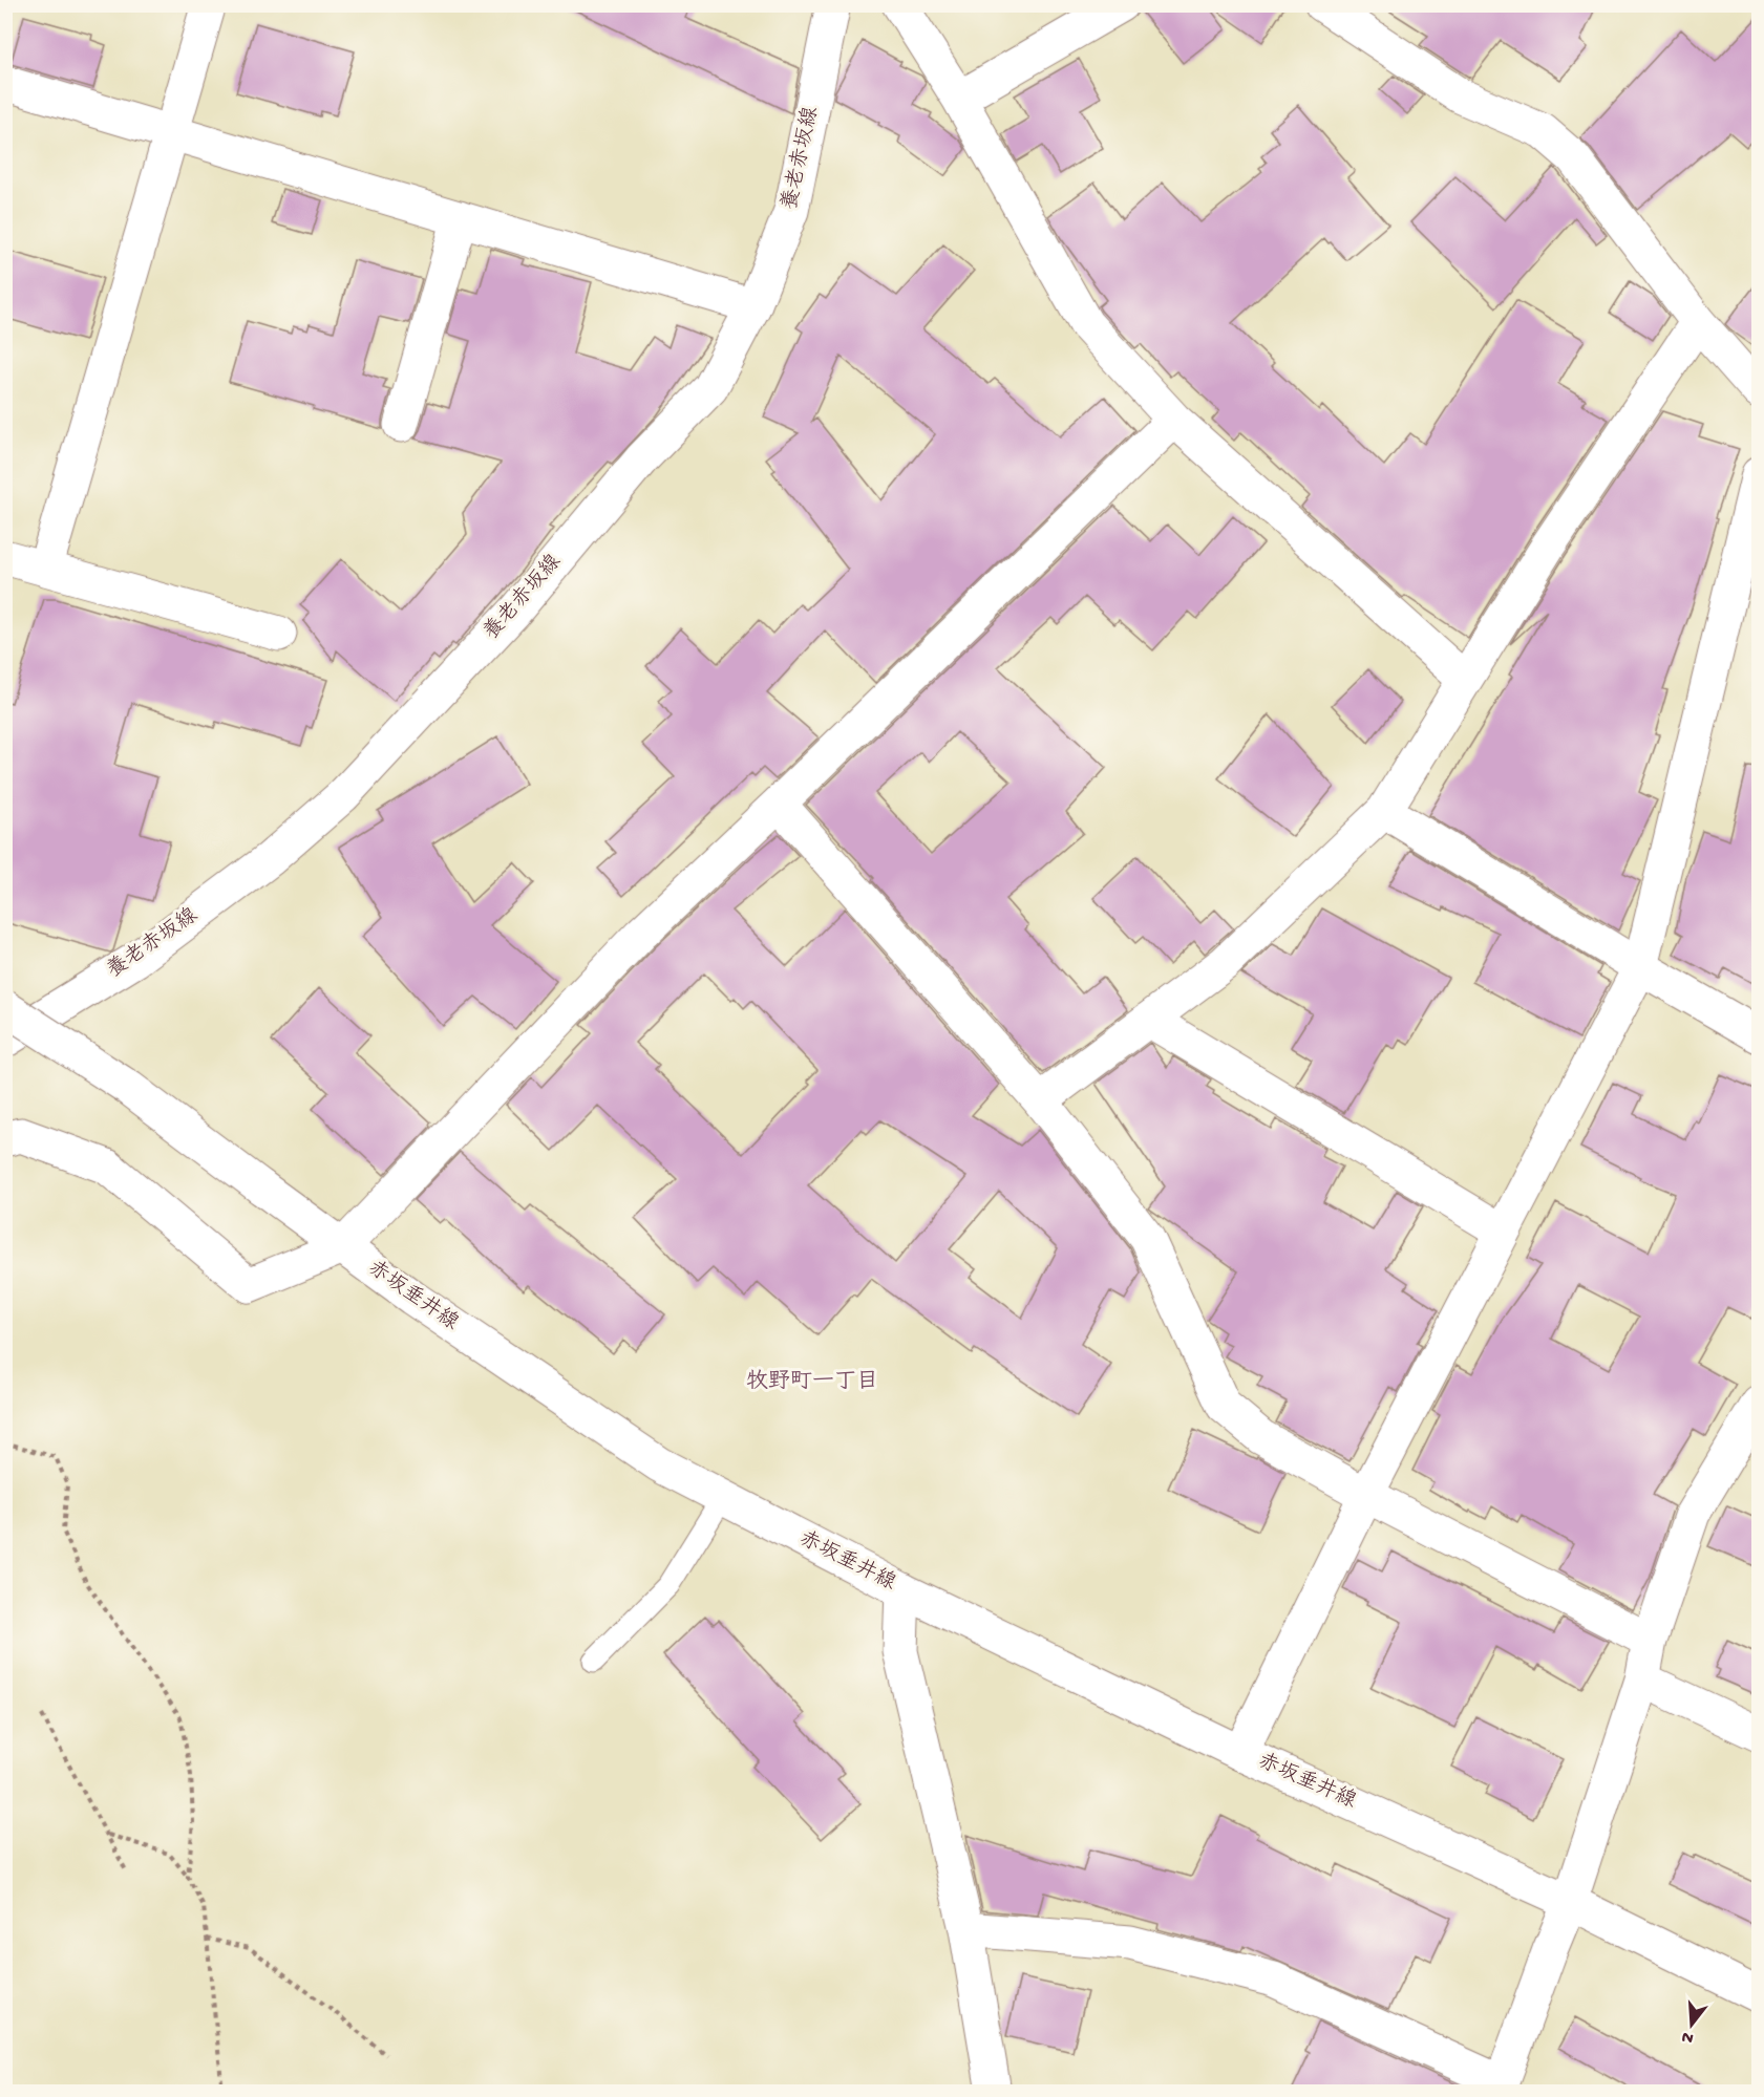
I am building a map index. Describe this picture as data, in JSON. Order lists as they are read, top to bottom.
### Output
{
  "streets": {
    "street": ["養老赤坂線", "赤坂垂井線"]
  },
  "districts": ["牧野町一丁目"],
  "north": "bottom"
}
